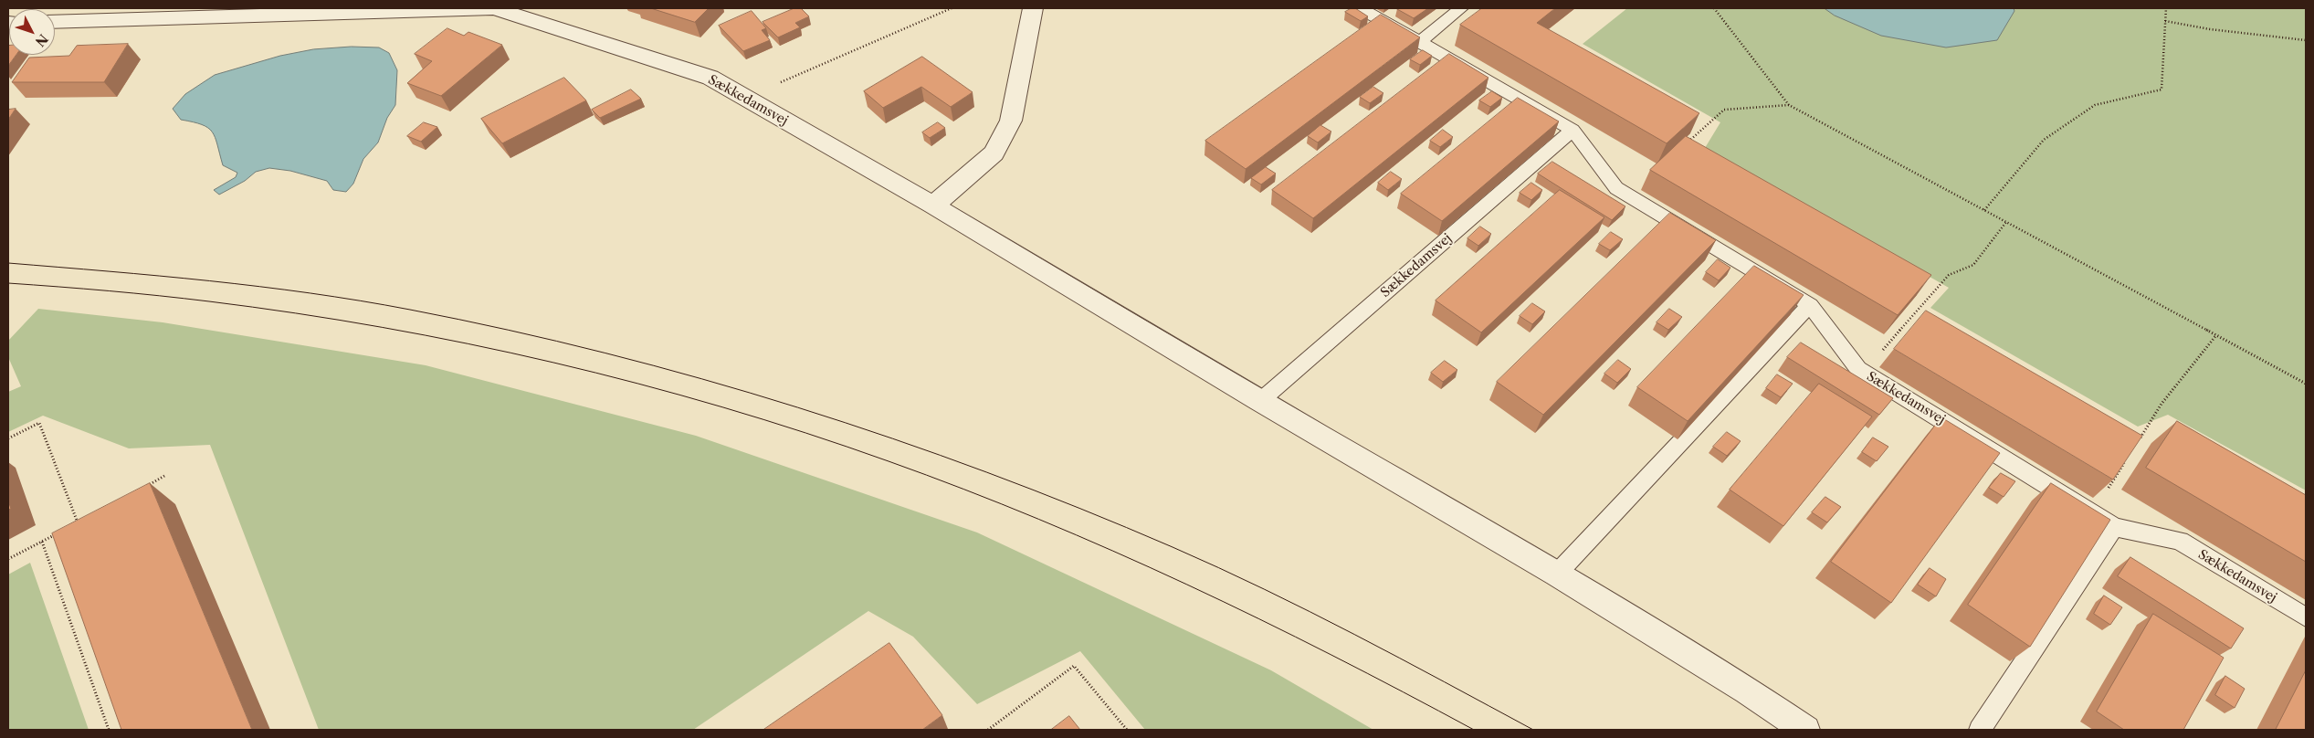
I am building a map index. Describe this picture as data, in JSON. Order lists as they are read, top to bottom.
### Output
{
  "streets": {
    "street": ["Sækkedamsvej"]
  },
  "north": "bottom right"
}
